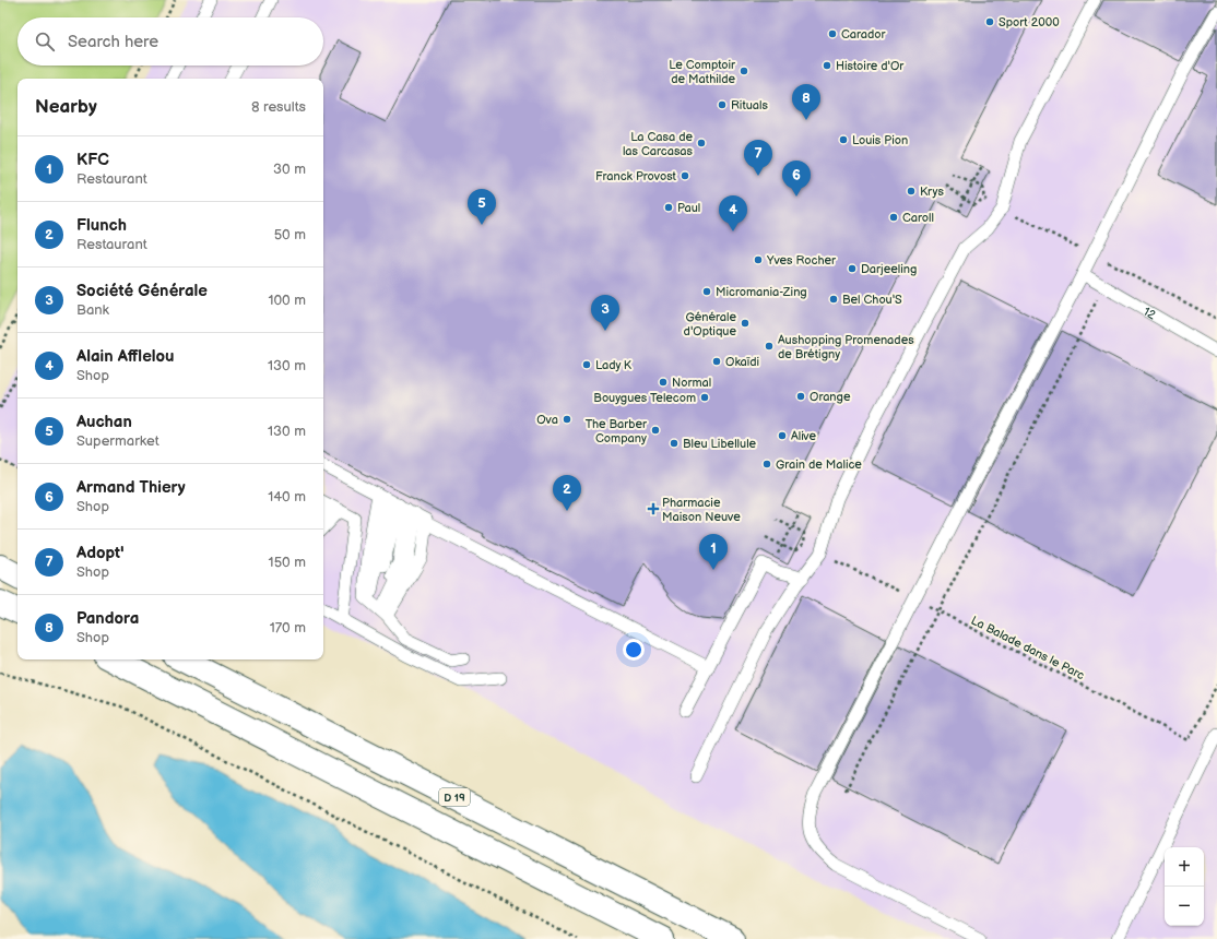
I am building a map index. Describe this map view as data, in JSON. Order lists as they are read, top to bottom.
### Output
{
  "streets": {
    "main road": ["D 19"],
    "lane": ["12"],
    "path": ["La Balade dans le Parc"]
  },
  "places": {
    "other": [
      "Sport 2000",
      "Carador",
      "Histoire d'Or",
      "Le Comptoir de Mathilde",
      "Rituals",
      "Louis Pion",
      "La Casa de las Carcasas",
      "Franck Provost",
      "Krys",
      "Paul",
      "Caroll",
      "Yves Rocher",
      "Darjeeling",
      "Micromania-Zing",
      "Bel Chou'S",
      "Générale d'Optique",
      "Aushopping Promenades de Brétigny",
      "Okaïdi",
      "Lady K",
      "Normal",
      "Orange",
      "Bouygues Telecom",
      "Ova",
      "The Barber Company",
      "Alive",
      "Bleu Libellule",
      "Grain de Malice"
    ],
    "health": ["Pharmacie Maison Neuve"]
  },
  "page": {
    "search": "Search here",
    "heading": ["Nearby", "8 results"],
    "pins": [
      "8",
      "7",
      "6",
      "5",
      "4",
      "3",
      "2",
      "1"
    ],
    "list": [
      {
        "mark": "1",
        "name": "KFC",
        "note": "Restaurant",
        "value": "30 m"
      },
      {
        "mark": "2",
        "name": "Flunch",
        "note": "Restaurant",
        "value": "50 m"
      },
      {
        "mark": "3",
        "name": "Société Générale",
        "note": "Bank",
        "value": "100 m"
      },
      {
        "mark": "4",
        "name": "Alain Afflelou",
        "note": "Shop",
        "value": "130 m"
      },
      {
        "mark": "5",
        "name": "Auchan",
        "note": "Supermarket",
        "value": "130 m"
      },
      {
        "mark": "6",
        "name": "Armand Thiery",
        "note": "Shop",
        "value": "140 m"
      },
      {
        "mark": "7",
        "name": "Adopt'",
        "note": "Shop",
        "value": "150 m"
      },
      {
        "mark": "8",
        "name": "Pandora",
        "note": "Shop",
        "value": "170 m"
      }
    ],
    "map_buttons": ["+", "−"]
  }
}
